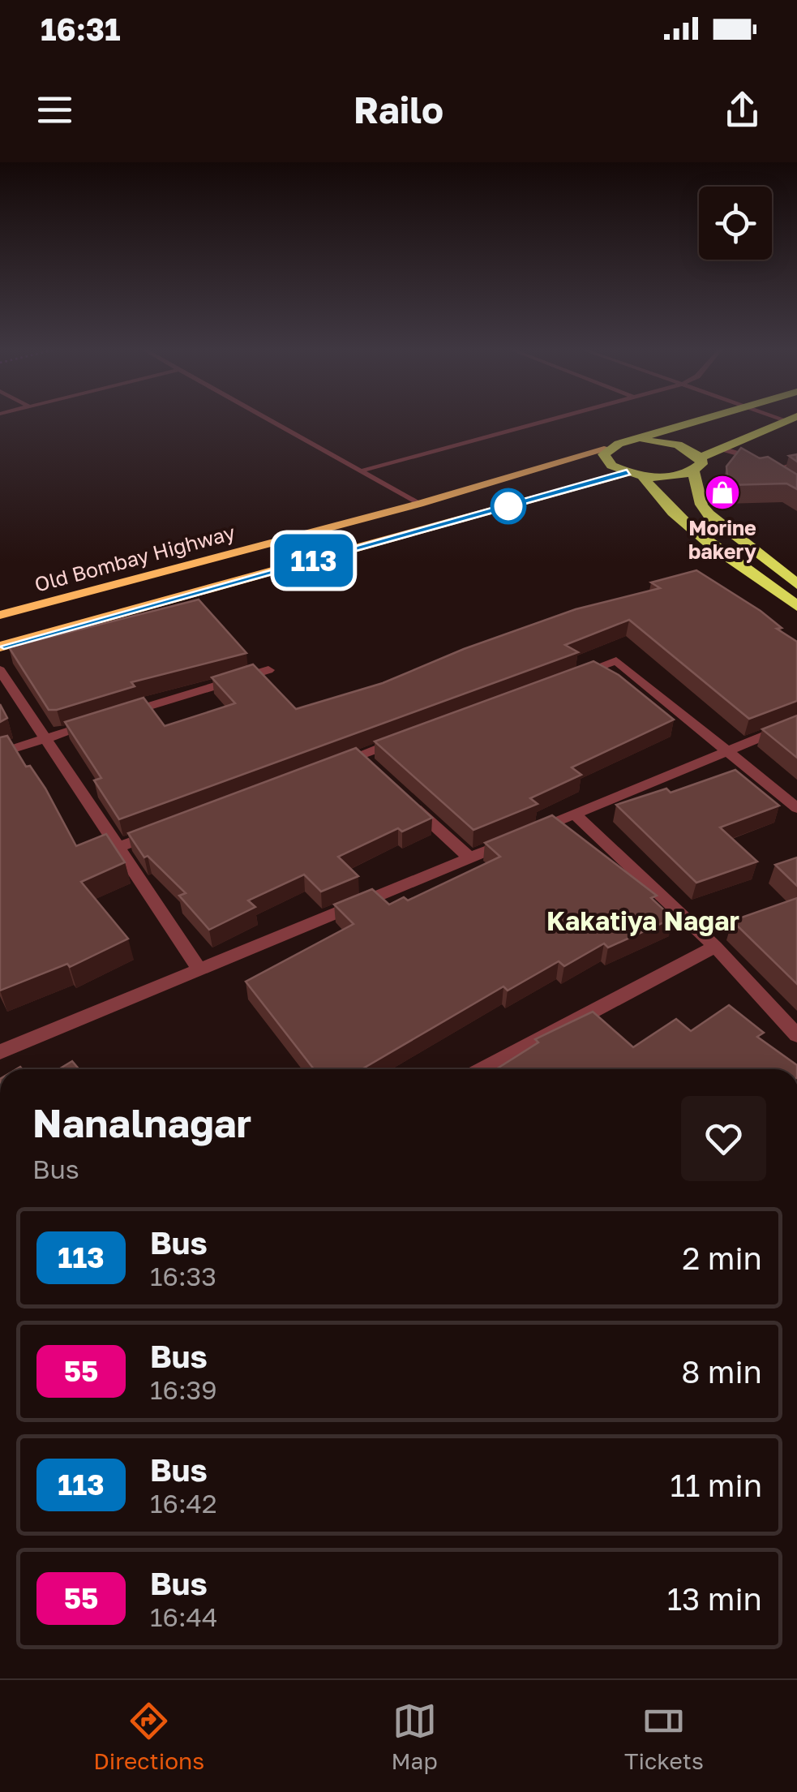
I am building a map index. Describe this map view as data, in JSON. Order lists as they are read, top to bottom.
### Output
{
  "streets": {
    "main road": ["Old Bombay Highway"]
  },
  "districts": ["Kakatiya Nagar"],
  "places": {
    "shop": ["Morine bakery"]
  },
  "lines": ["bus line 113"],
  "page": {
    "status": "16:31",
    "header": "Railo",
    "on_map": "113",
    "heading": ["Nanalnagar", "Bus"],
    "list": [
      {
        "mark": "113",
        "name": "Bus",
        "note": "16:33",
        "value": "2 min"
      },
      {
        "mark": "55",
        "name": "Bus",
        "note": "16:39",
        "value": "8 min"
      },
      {
        "mark": "113",
        "name": "Bus",
        "note": "16:42",
        "value": "11 min"
      },
      {
        "mark": "55",
        "name": "Bus",
        "note": "16:44",
        "value": "13 min"
      }
    ],
    "tabs": ["Directions", "Map", "Tickets"]
  }
}
